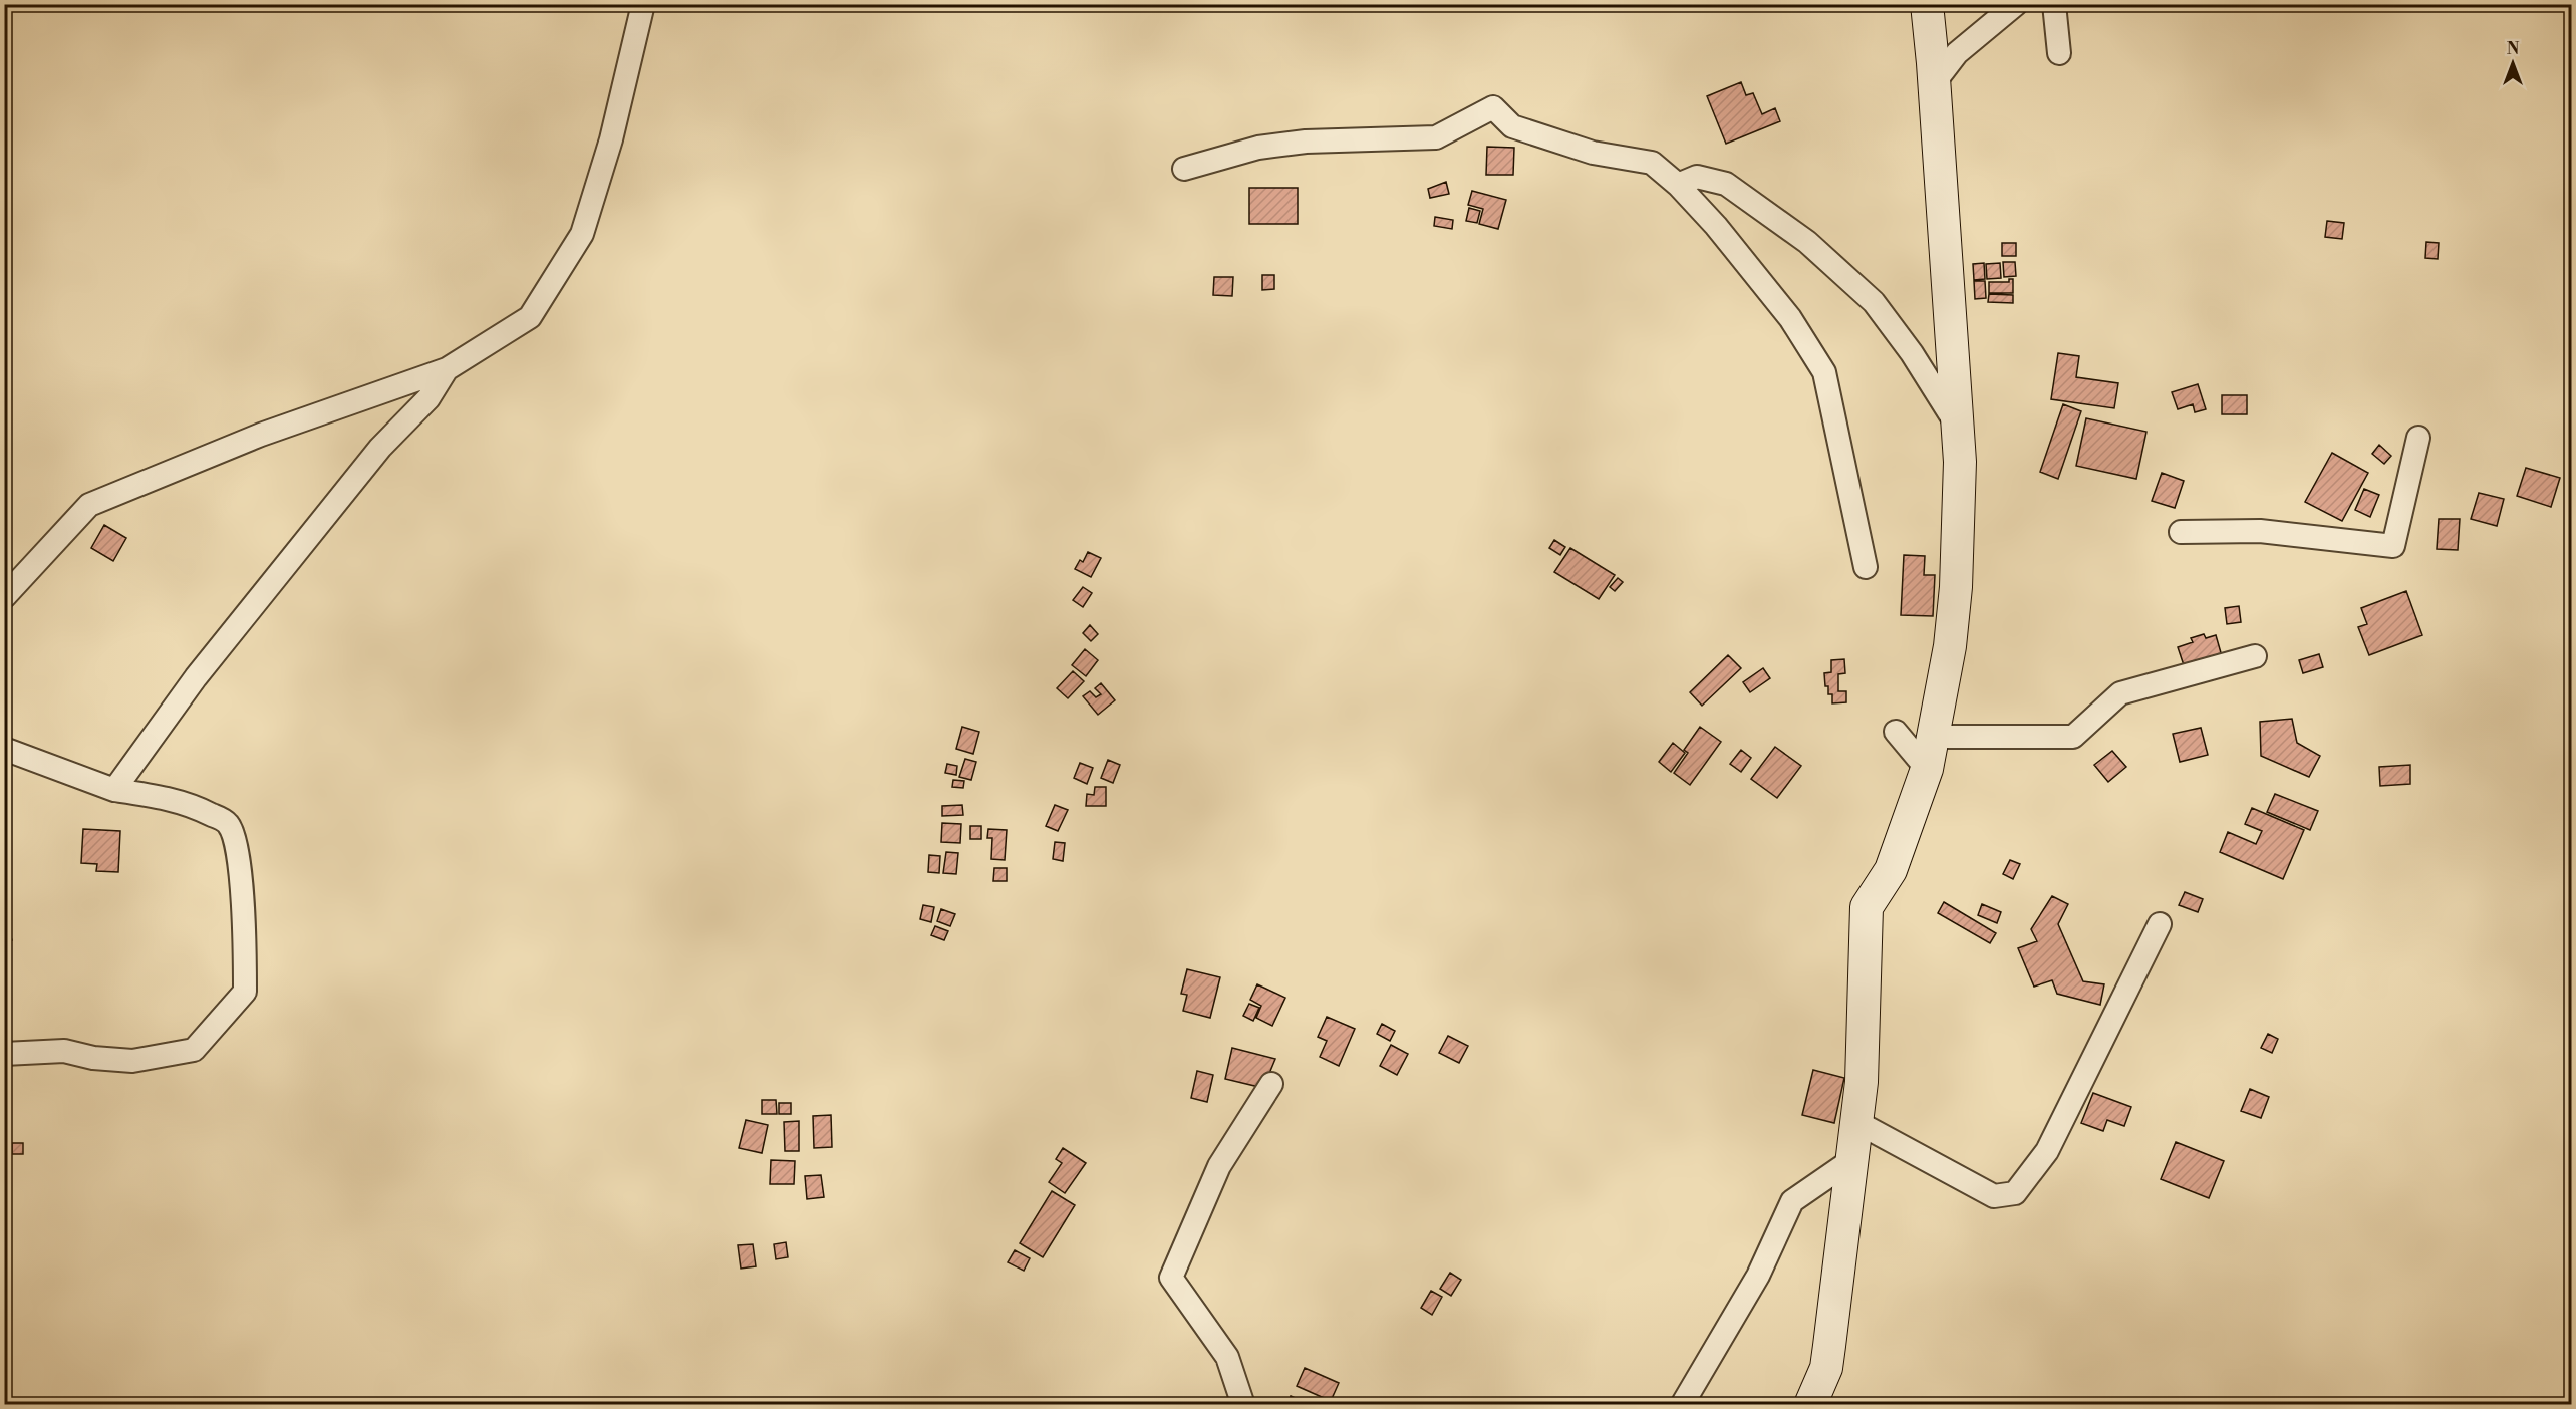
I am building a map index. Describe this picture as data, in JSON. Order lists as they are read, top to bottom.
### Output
{
  "north": "top"
}
